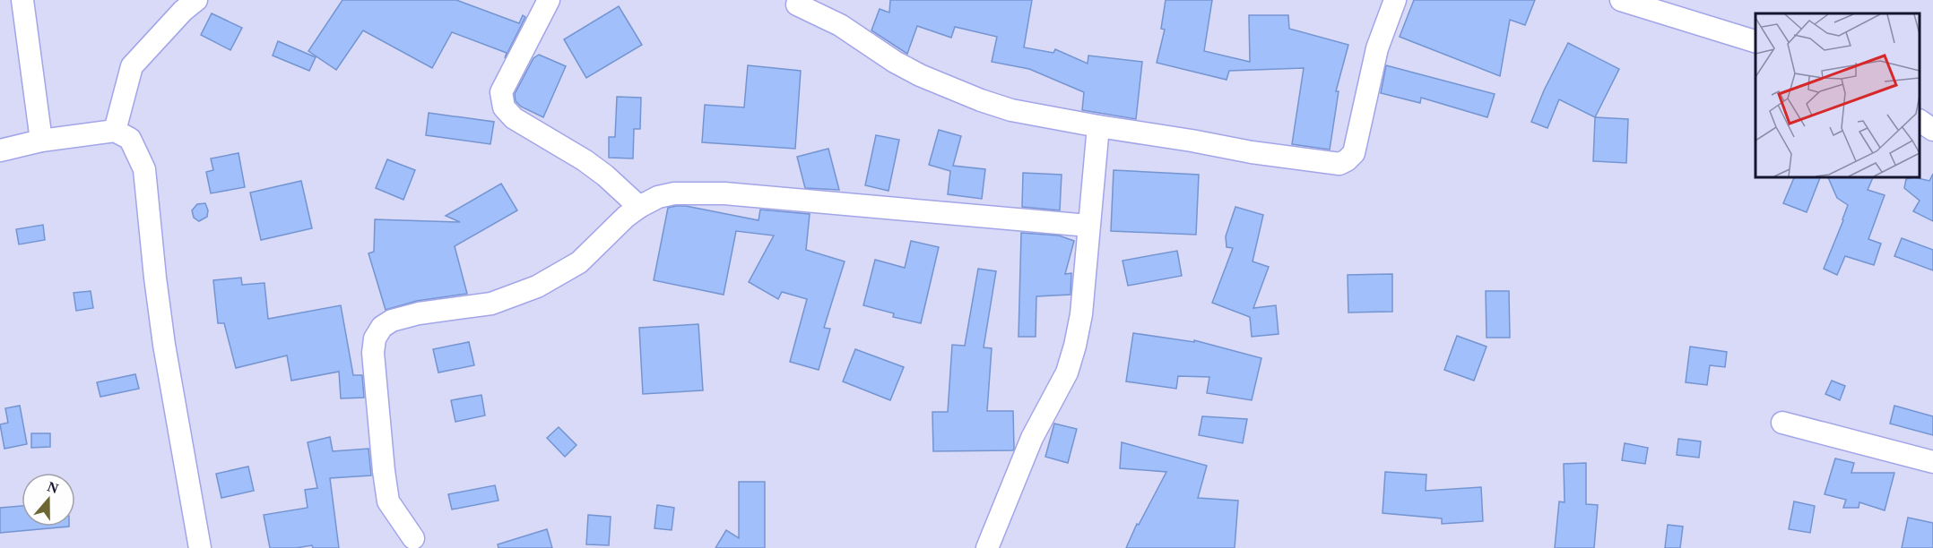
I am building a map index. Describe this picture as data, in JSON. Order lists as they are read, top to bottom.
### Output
{
  "north": "top"
}
